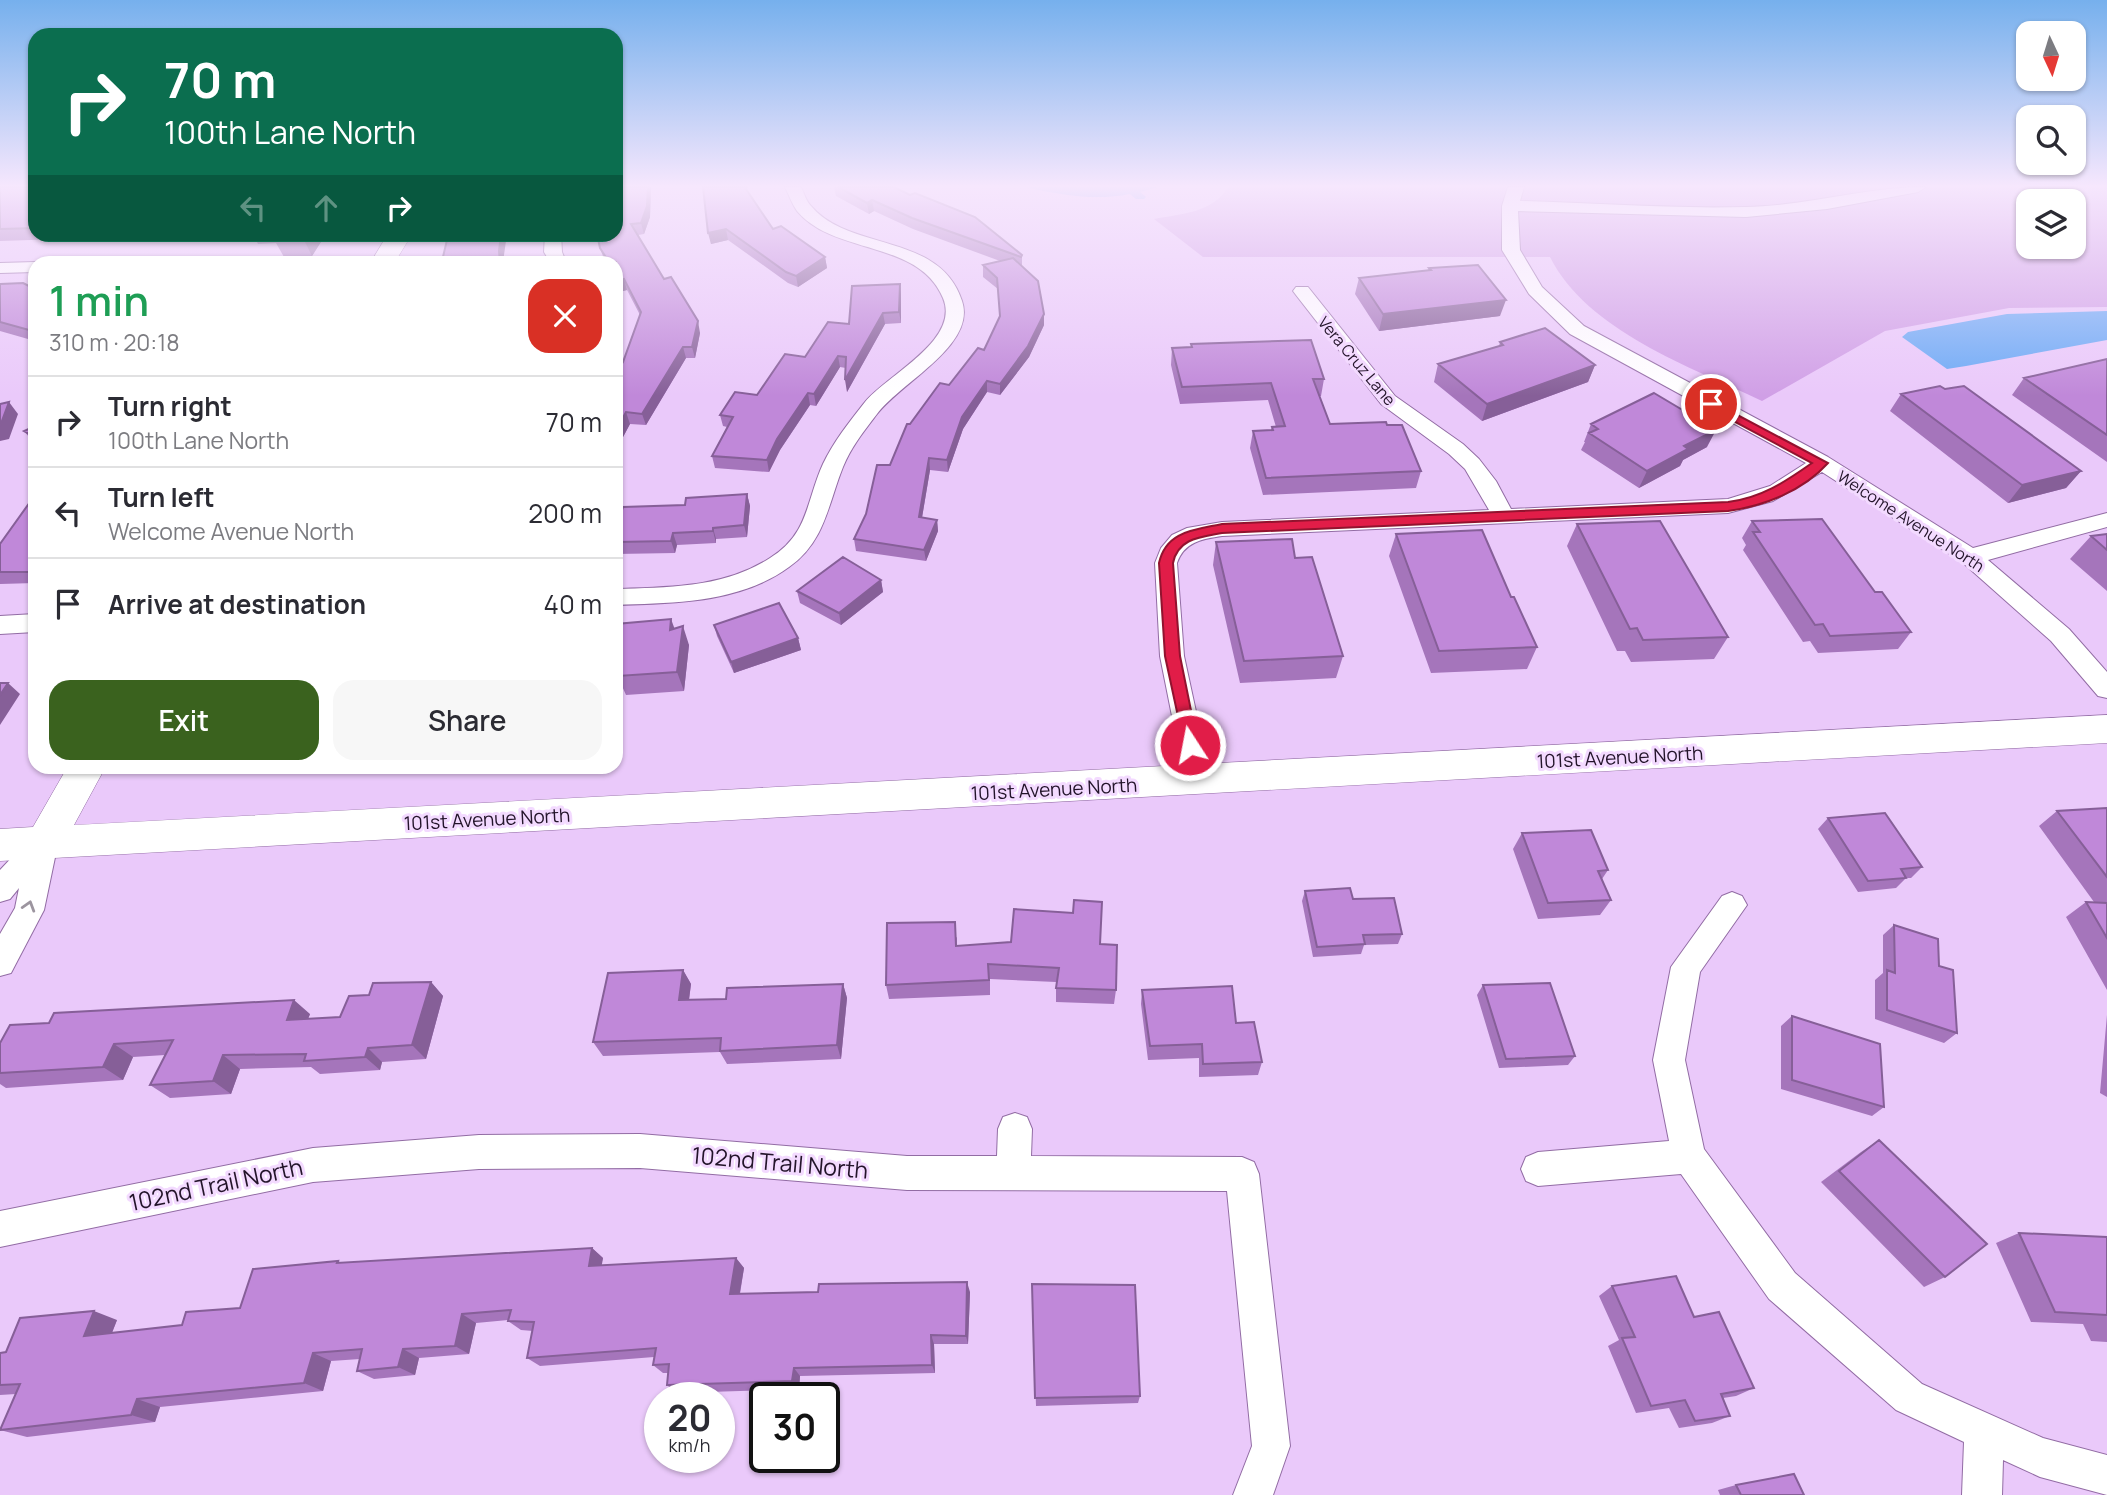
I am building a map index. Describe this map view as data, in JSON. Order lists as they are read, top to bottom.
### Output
{
  "streets": {
    "street": [
      "Vera Cruz Lane",
      "Welcome Avenue North",
      "101st Avenue North",
      "102nd Trail North"
    ]
  },
  "north": "bottom",
  "page": {
    "turn": ["70 m", "100th Lane North"],
    "heading": ["1 min", "310 m · 20:18"],
    "list": [
      {
        "name": "Turn right",
        "note": "100th Lane North",
        "value": "70 m"
      },
      {
        "name": "Turn left",
        "note": "Welcome Avenue North",
        "value": "200 m"
      },
      {
        "name": "Arrive at destination",
        "value": "40 m"
      }
    ],
    "buttons": ["Exit", "Share"],
    "speed": "20 km/h",
    "limit": "30"
  }
}
